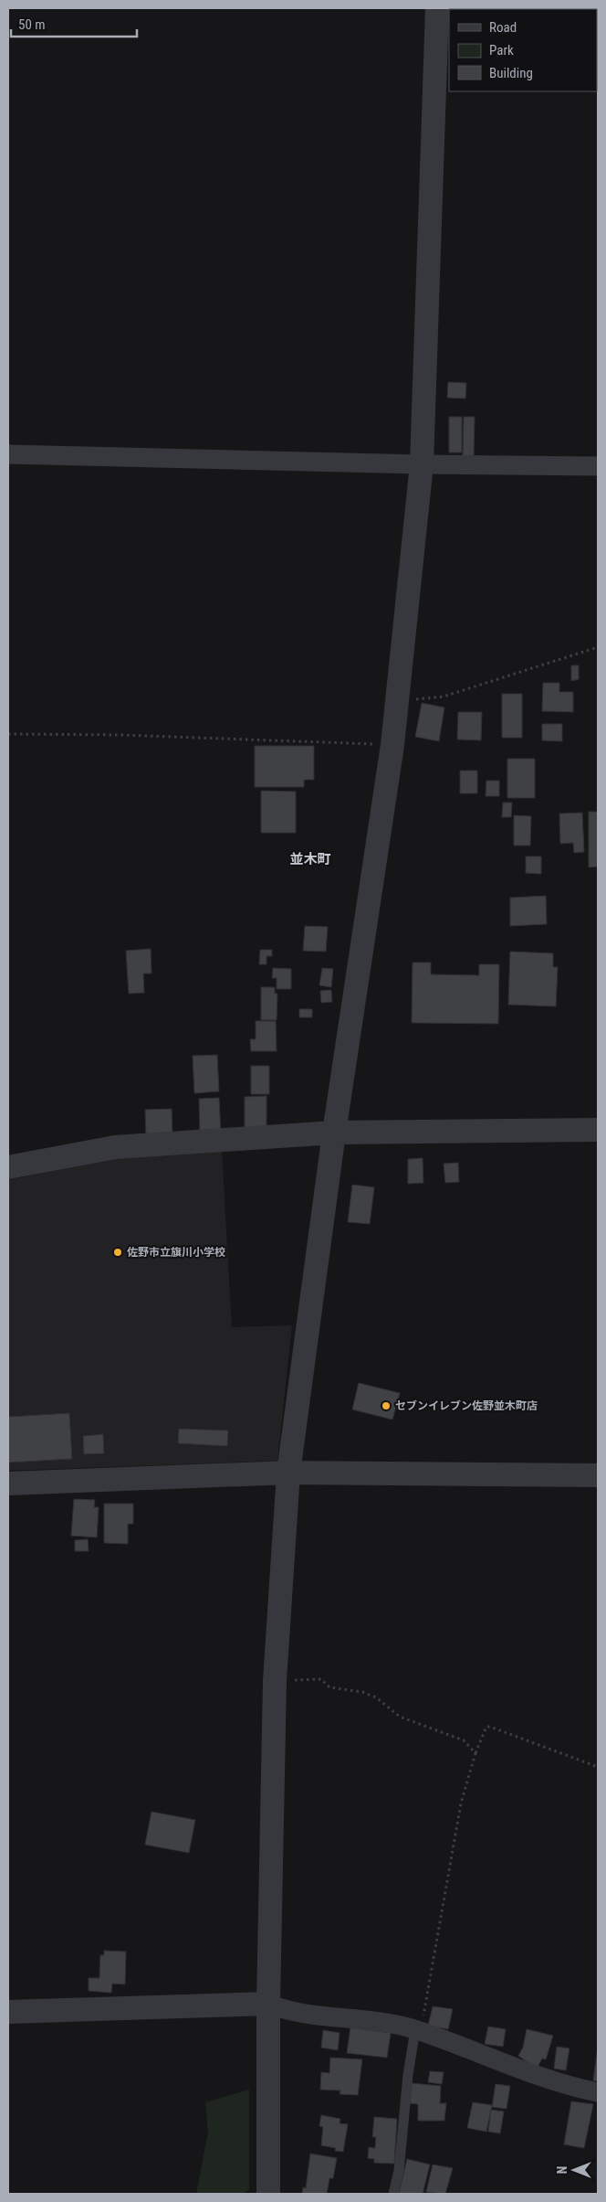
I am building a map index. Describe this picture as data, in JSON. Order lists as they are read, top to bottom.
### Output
{
  "districts": ["並木町"],
  "places": ["佐野市立旗川小学校", "セブンイレブン佐野並木町店"],
  "legend": ["Road", "Park", "Building"],
  "scale_bar": "50 m",
  "north": "left"
}
